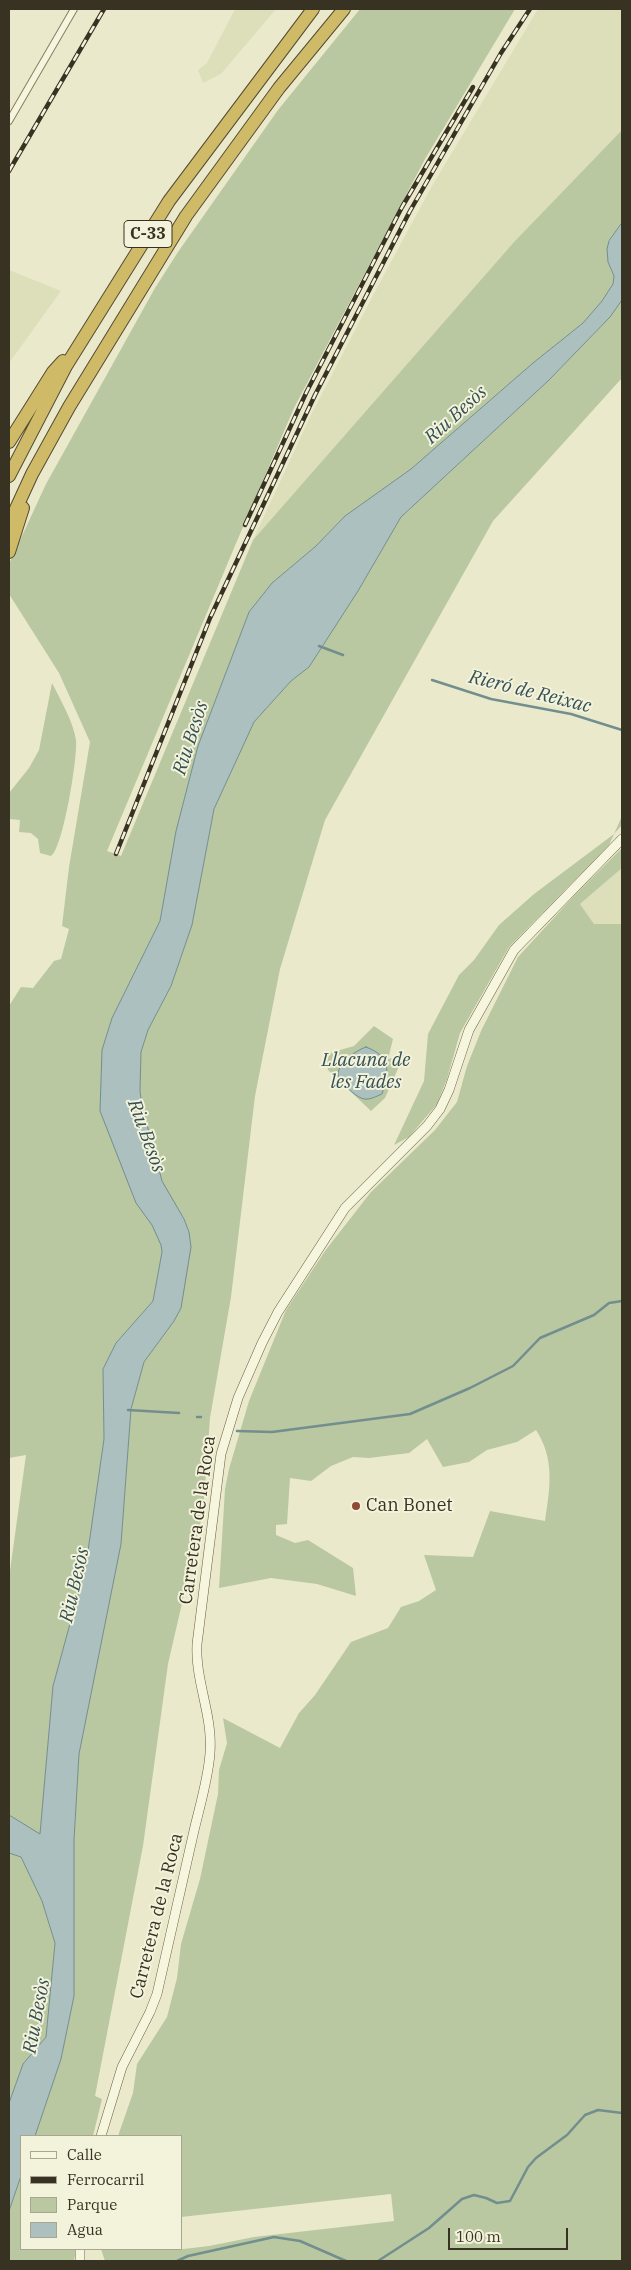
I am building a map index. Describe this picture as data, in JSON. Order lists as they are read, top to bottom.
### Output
{
  "streets": {
    "highway": ["C-33"],
    "street": ["Carretera de la Roca"]
  },
  "water": ["Riu Besòs", "Rieró de Reixac", "Llacuna de les Fades"],
  "places": ["Can Bonet"],
  "legend": [
    "Calle",
    "Ferrocarril",
    "Parque",
    "Agua"
  ],
  "scale_bar": "100 m"
}
